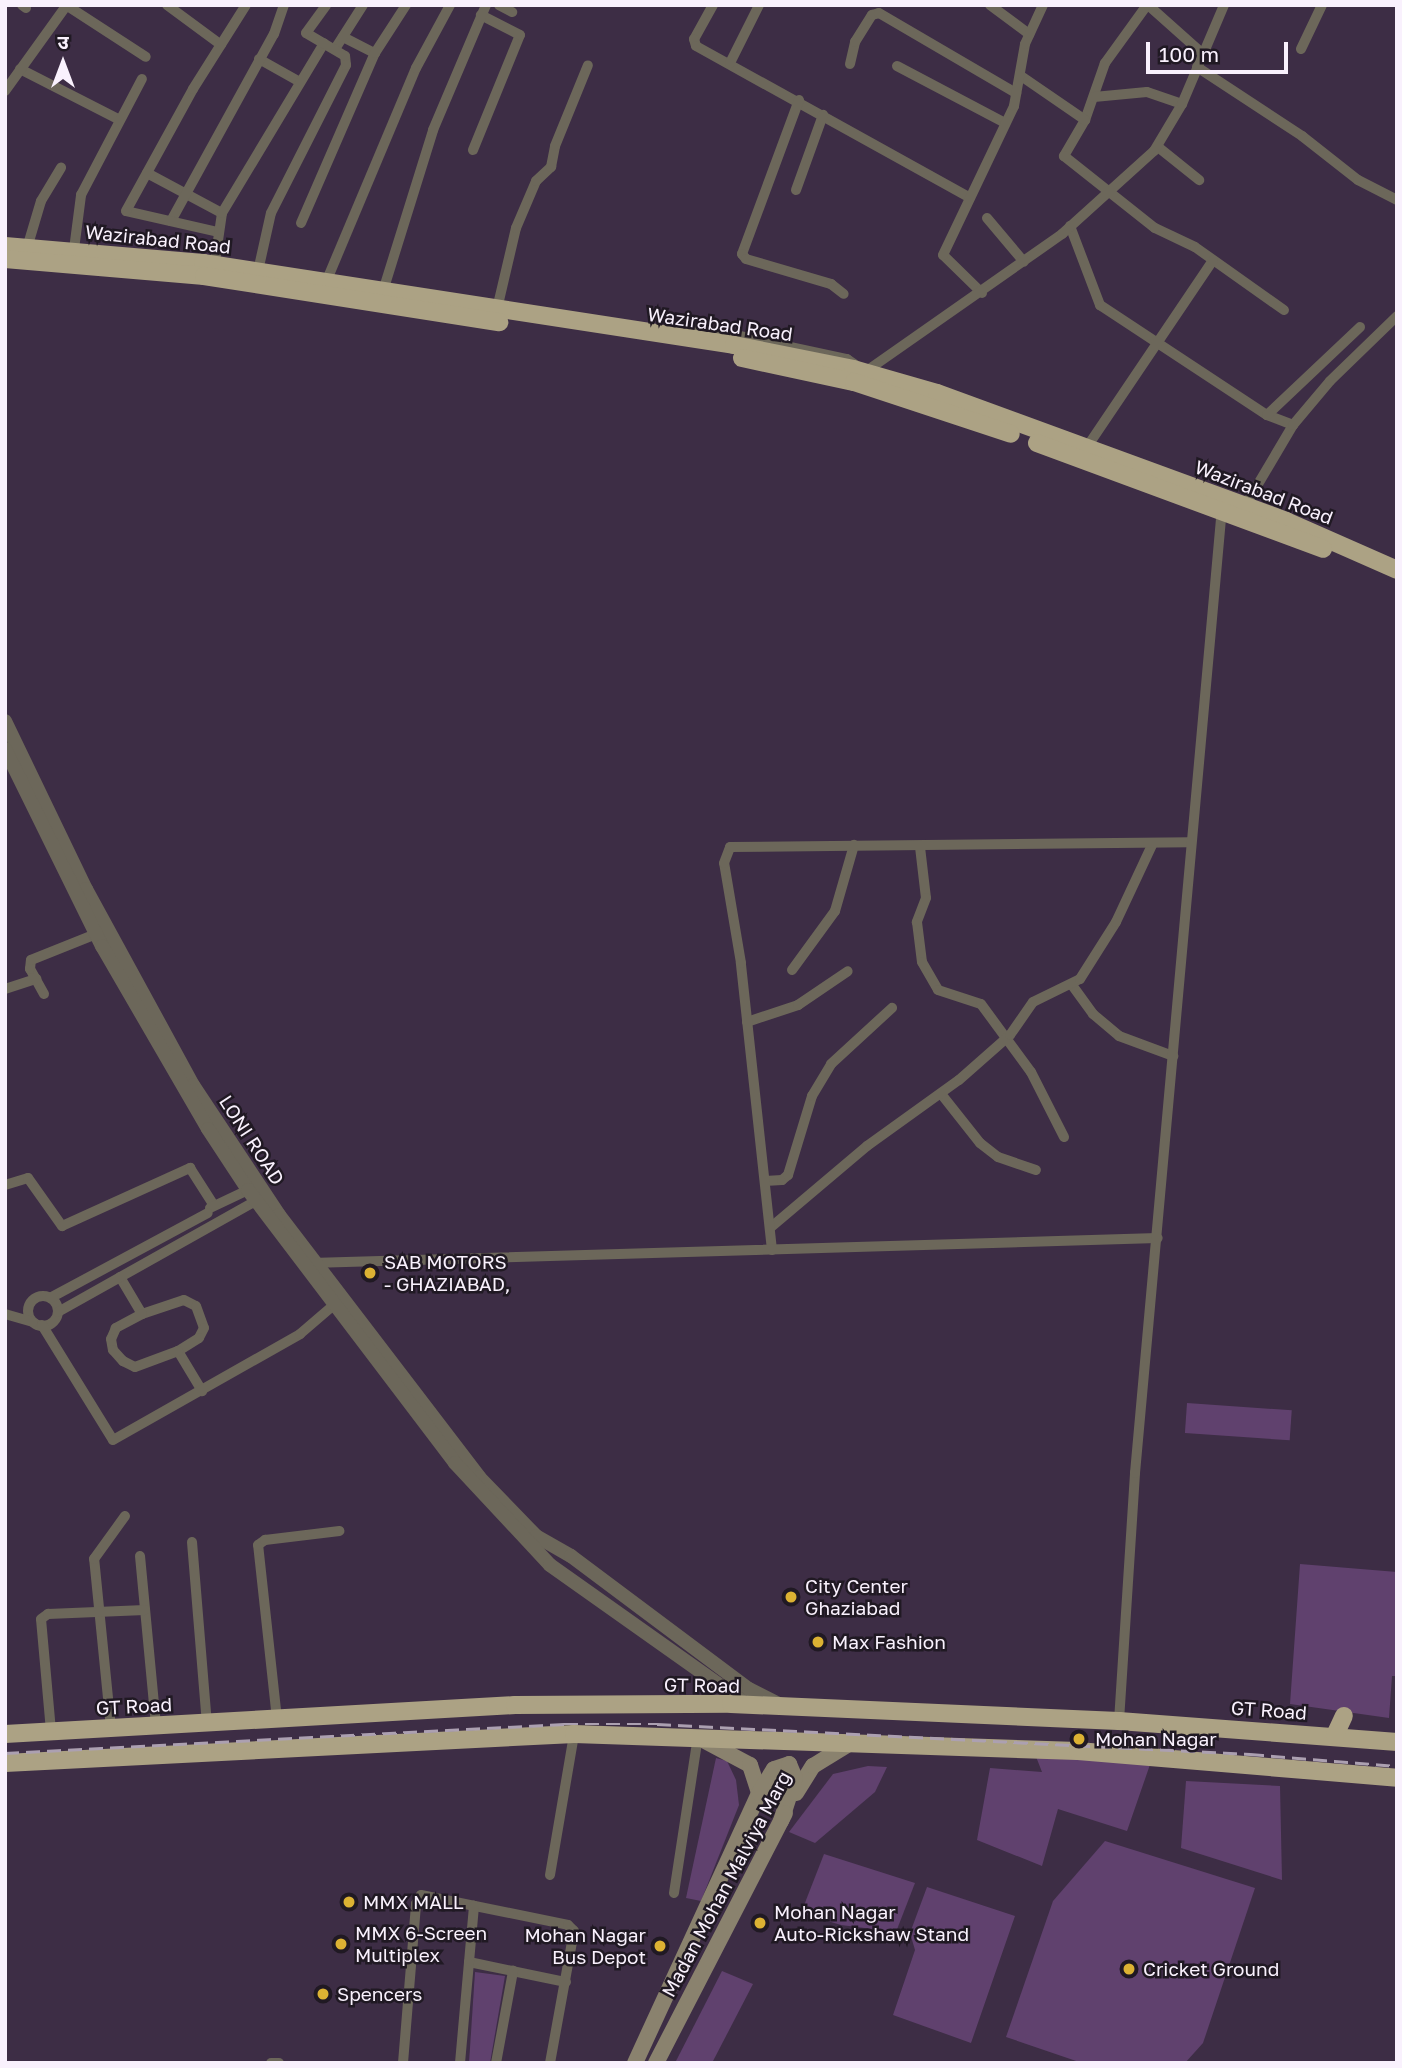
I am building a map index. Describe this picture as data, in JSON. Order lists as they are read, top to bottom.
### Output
{
  "streets": {
    "highway": ["Wazirabad Road", "GT Road"],
    "main road": ["Madan Mohan Malviya Marg"],
    "street": ["LONI ROAD"]
  },
  "places": [
    "SAB MOTORS - GHAZIABAD,",
    "City Center Ghaziabad",
    "Max Fashion",
    "Mohan Nagar",
    "MMX MALL",
    "Mohan Nagar Auto-Rickshaw Stand",
    "MMX 6-Screen Multiplex",
    "Mohan Nagar Bus Depot",
    "Cricket Ground",
    "Spencers"
  ],
  "scale_bar": "100 m",
  "north": "top"
}
